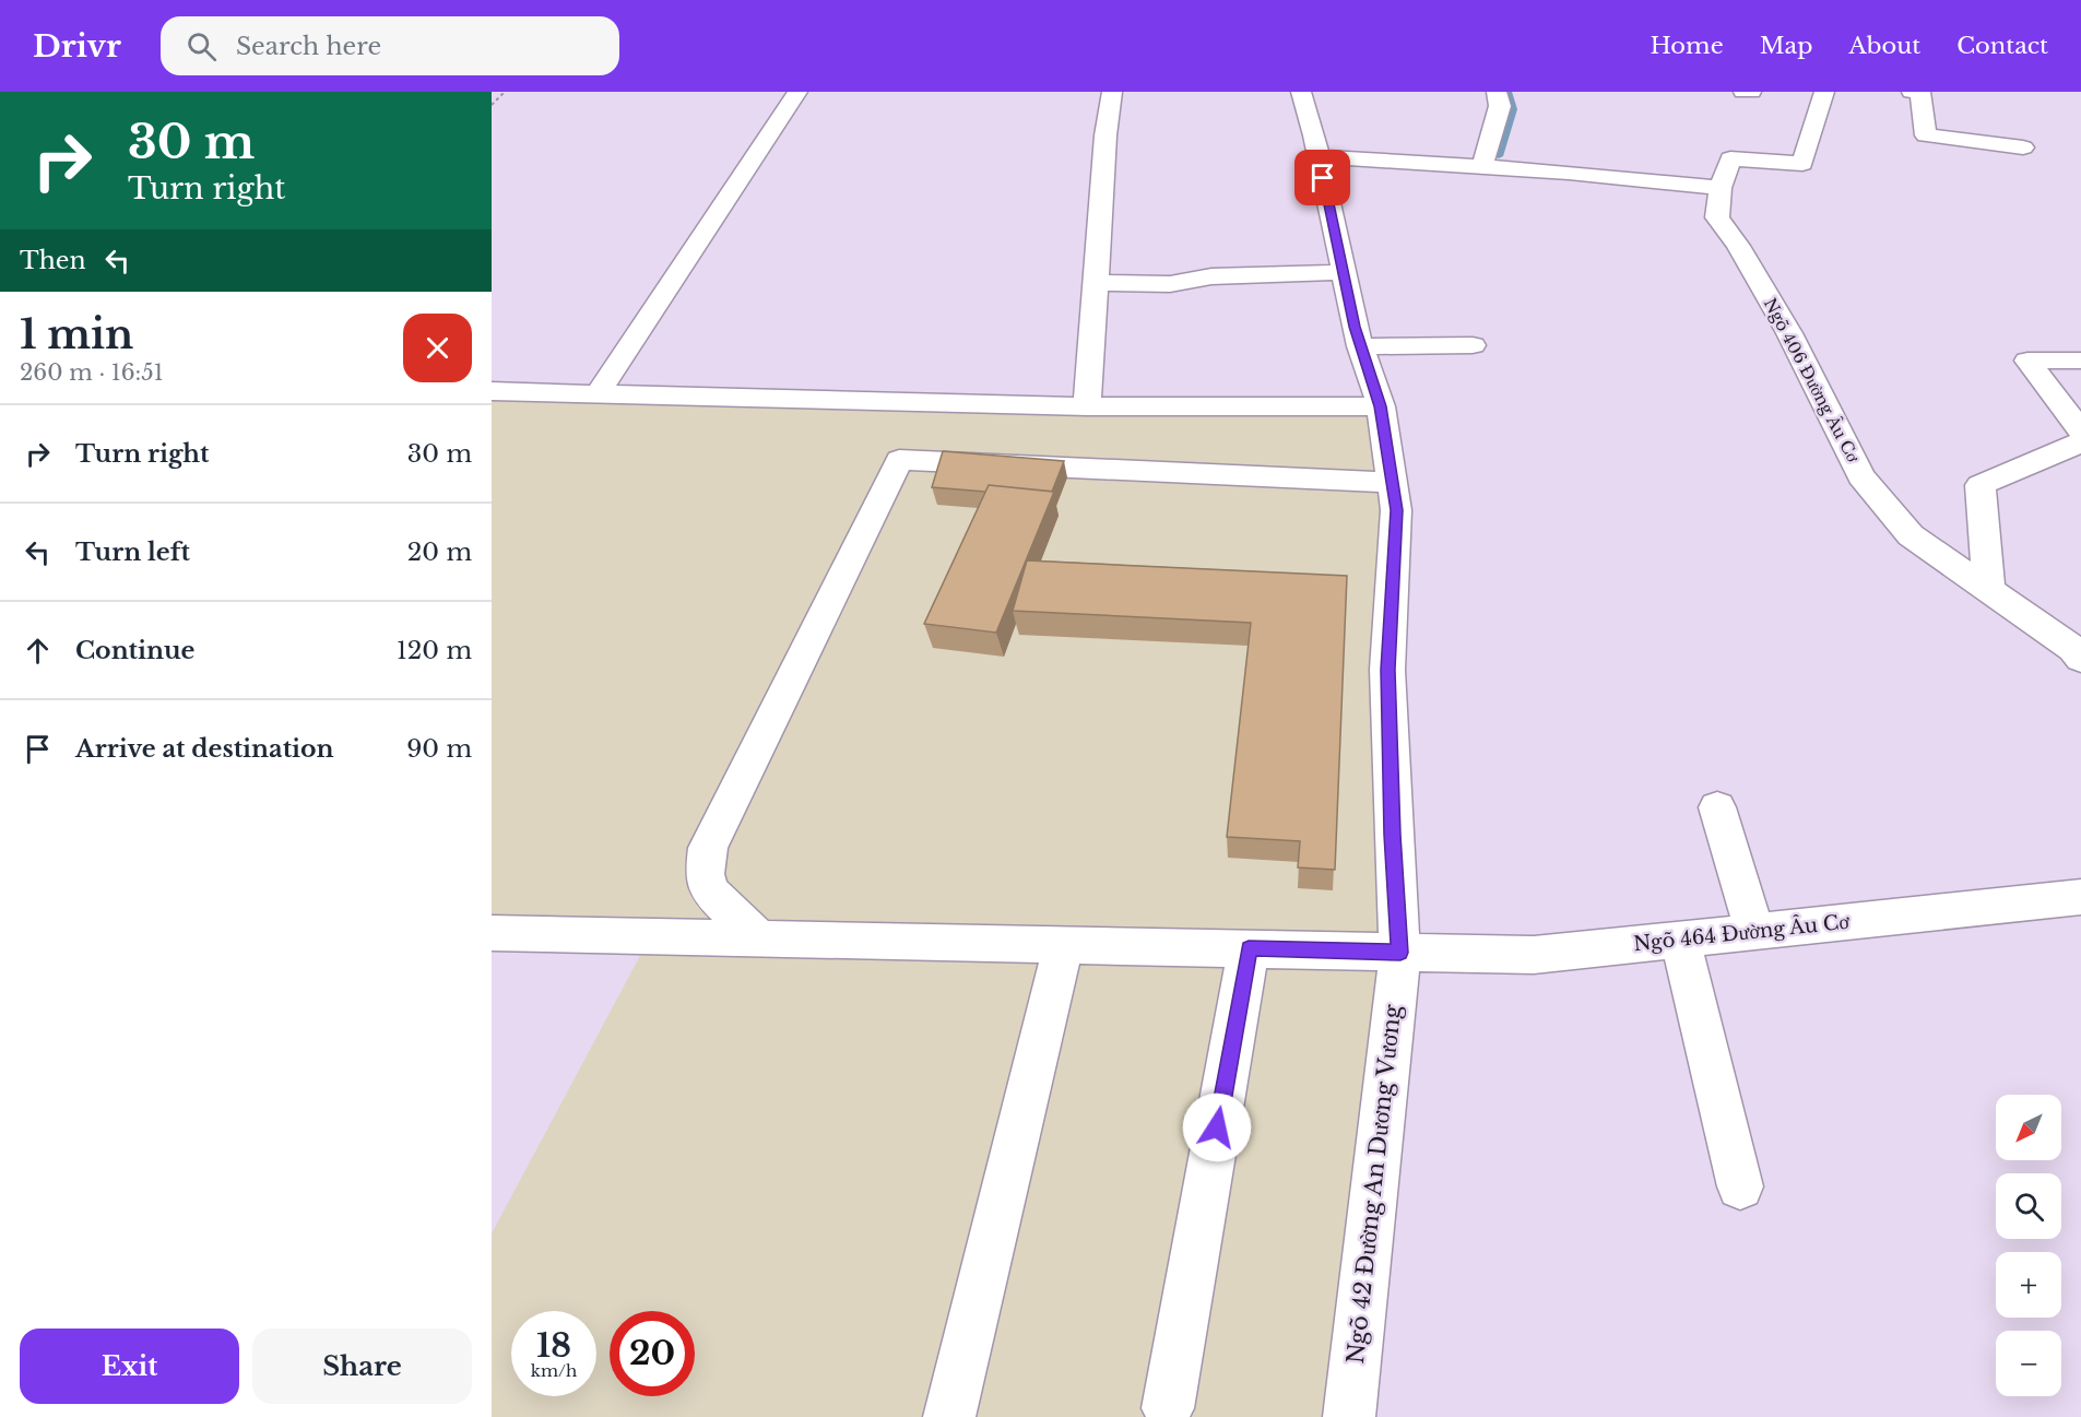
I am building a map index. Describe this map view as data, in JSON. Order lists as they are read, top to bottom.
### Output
{
  "streets": {
    "street": ["Ngõ 406 Đường Âu Cơ", "Ngõ 464 Đường Âu Cơ", "Ngõ 42 Đường An Dương Vương"]
  },
  "crossings": [
    ["Ngõ 464 Đường Âu Cơ", "Ngõ 42 Đường An Dương Vương"]
  ],
  "north": "bottom left",
  "page": {
    "header": "Drivr",
    "search": "Search here",
    "nav": [
      "Home",
      "Map",
      "About",
      "Contact"
    ],
    "turn": ["30 m", "Turn right"],
    "then": "Then",
    "heading": ["1 min", "260 m · 16:51"],
    "list": [
      {
        "name": "Turn right",
        "value": "30 m"
      },
      {
        "name": "Turn left",
        "value": "20 m"
      },
      {
        "name": "Continue",
        "value": "120 m"
      },
      {
        "name": "Arrive at destination",
        "value": "90 m"
      }
    ],
    "map_buttons": ["+", "−"],
    "speed": "18 km/h",
    "limit": "20",
    "buttons": ["Exit", "Share"]
  }
}
